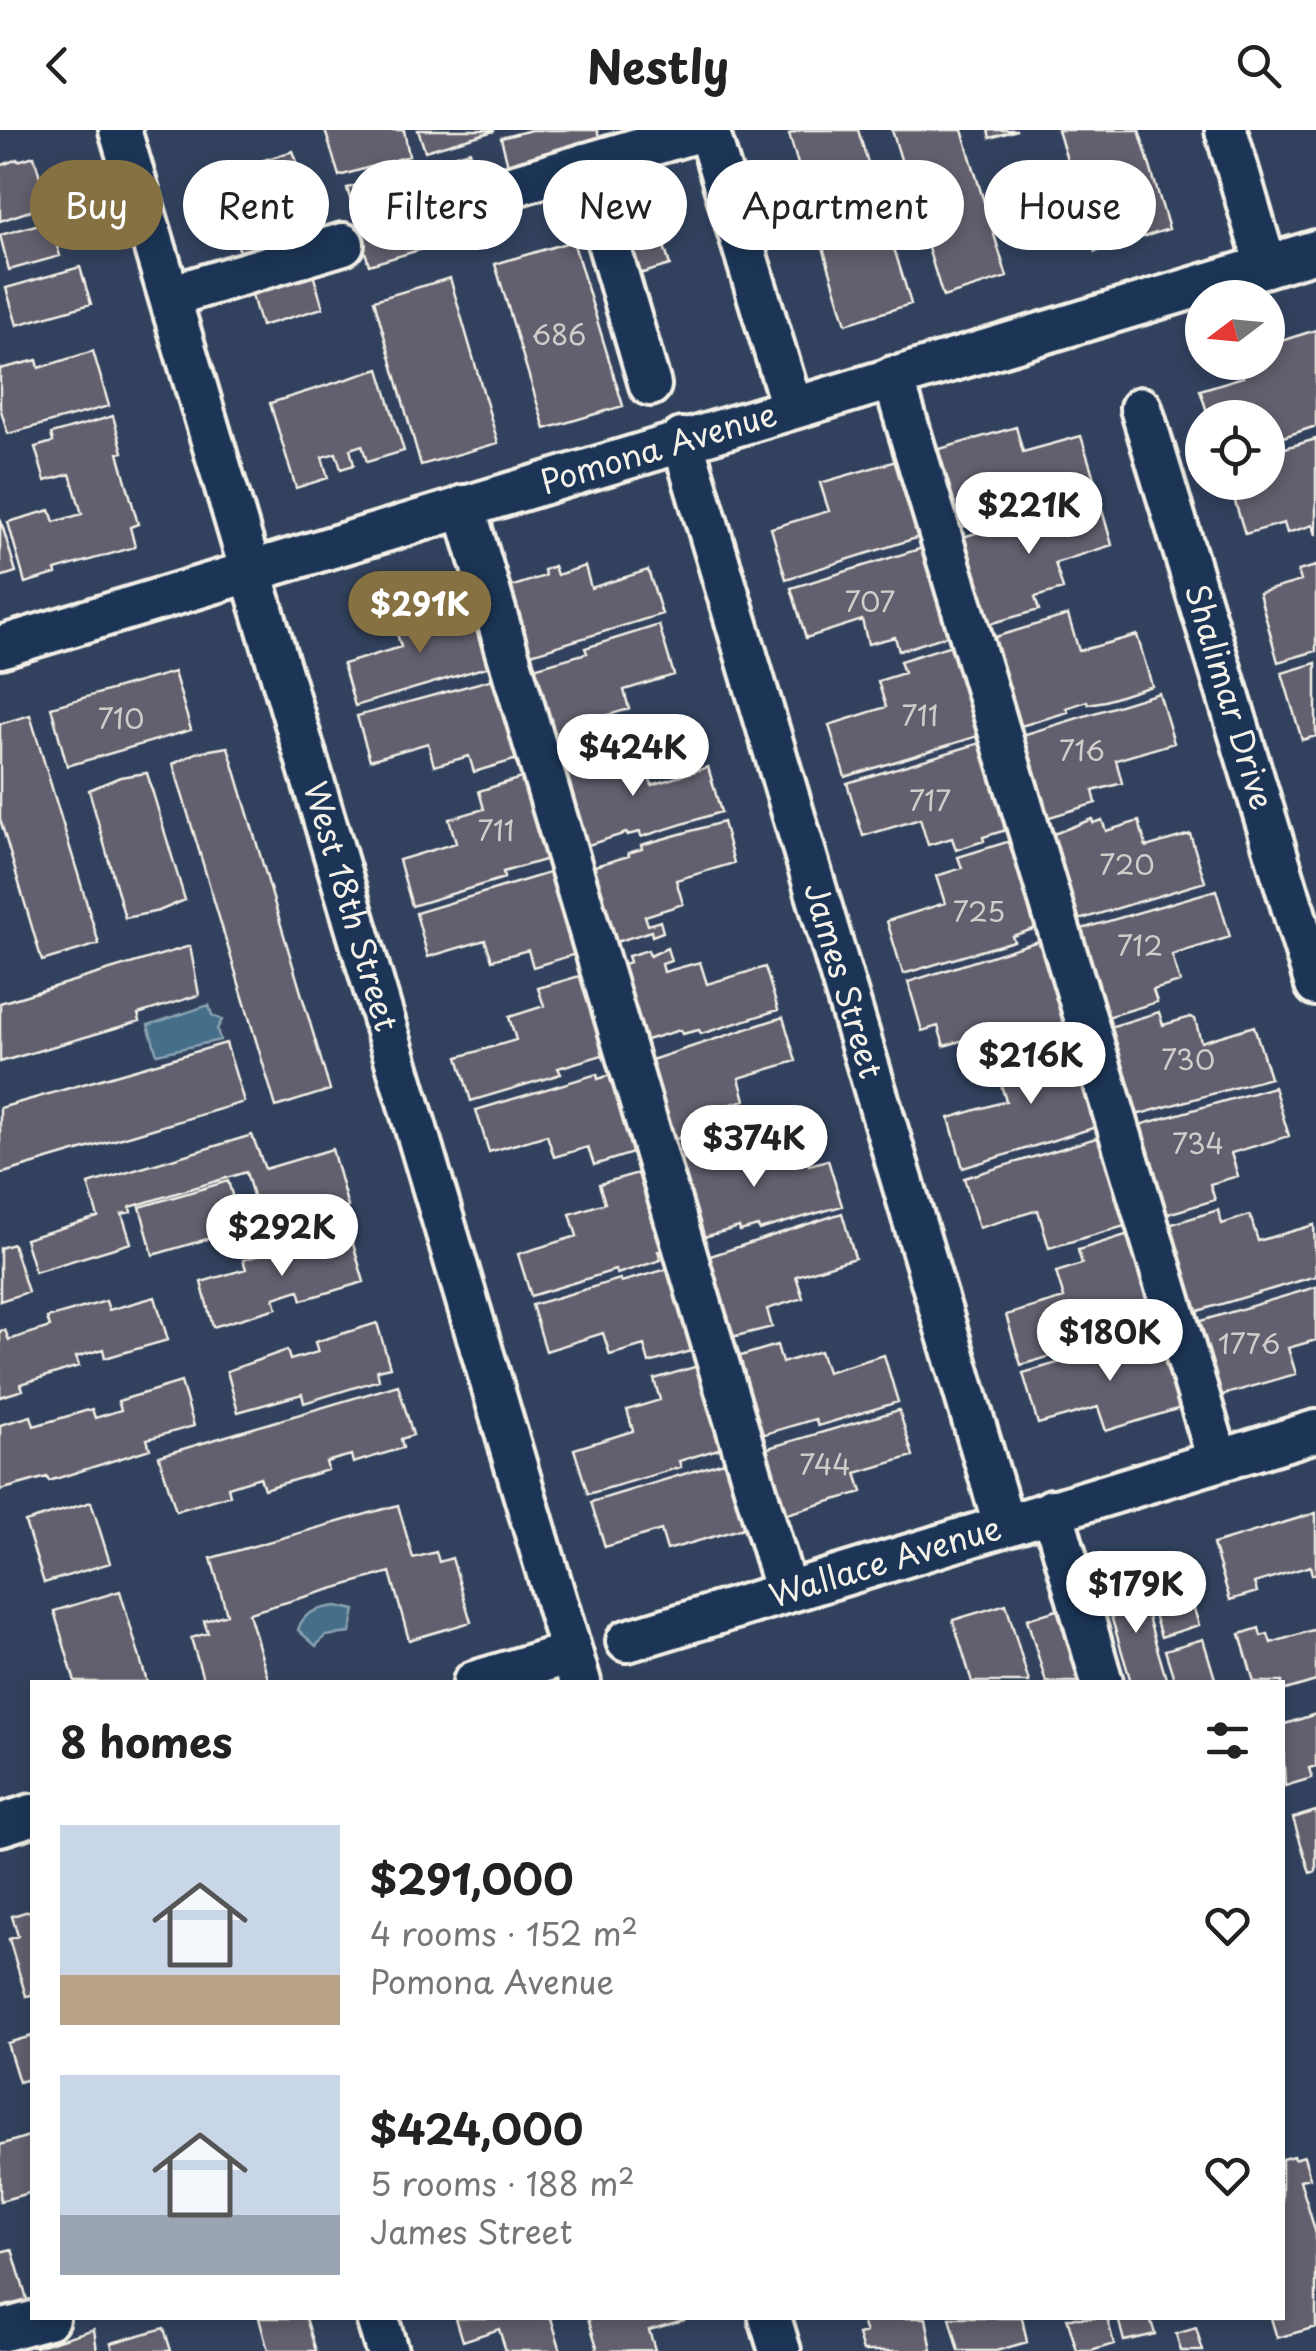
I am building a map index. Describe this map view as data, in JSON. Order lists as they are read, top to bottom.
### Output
{
  "streets": {
    "street": [
      "Pomona Avenue",
      "Shalimar Drive",
      "West 18th Street",
      "James Street",
      "Wallace Avenue"
    ]
  },
  "crossings": [
    ["Pomona Avenue", "West 18th Street"],
    ["Pomona Avenue", "James Street"],
    ["James Street", "Wallace Avenue"]
  ],
  "house_numbers": [
    "686",
    "707",
    "711",
    "710",
    "716",
    "717",
    "711",
    "720",
    "725",
    "712",
    "730",
    "734",
    "1776",
    "744"
  ],
  "north": "left",
  "page": {
    "header": "Nestly",
    "chip": [
      "Buy",
      "Rent",
      "Filters",
      "New",
      "Apartment",
      "House"
    ],
    "price": [
      "$221K",
      "$291K",
      "$424K",
      "$216K",
      "$374K",
      "$292K",
      "$180K",
      "$179K"
    ],
    "heading": "8 homes",
    "list": [
      {
        "name": "$291,000",
        "note": "4 rooms · 152 m² · Pomona Avenue"
      },
      {
        "name": "$424,000",
        "note": "5 rooms · 188 m² · James Street"
      }
    ]
  }
}
